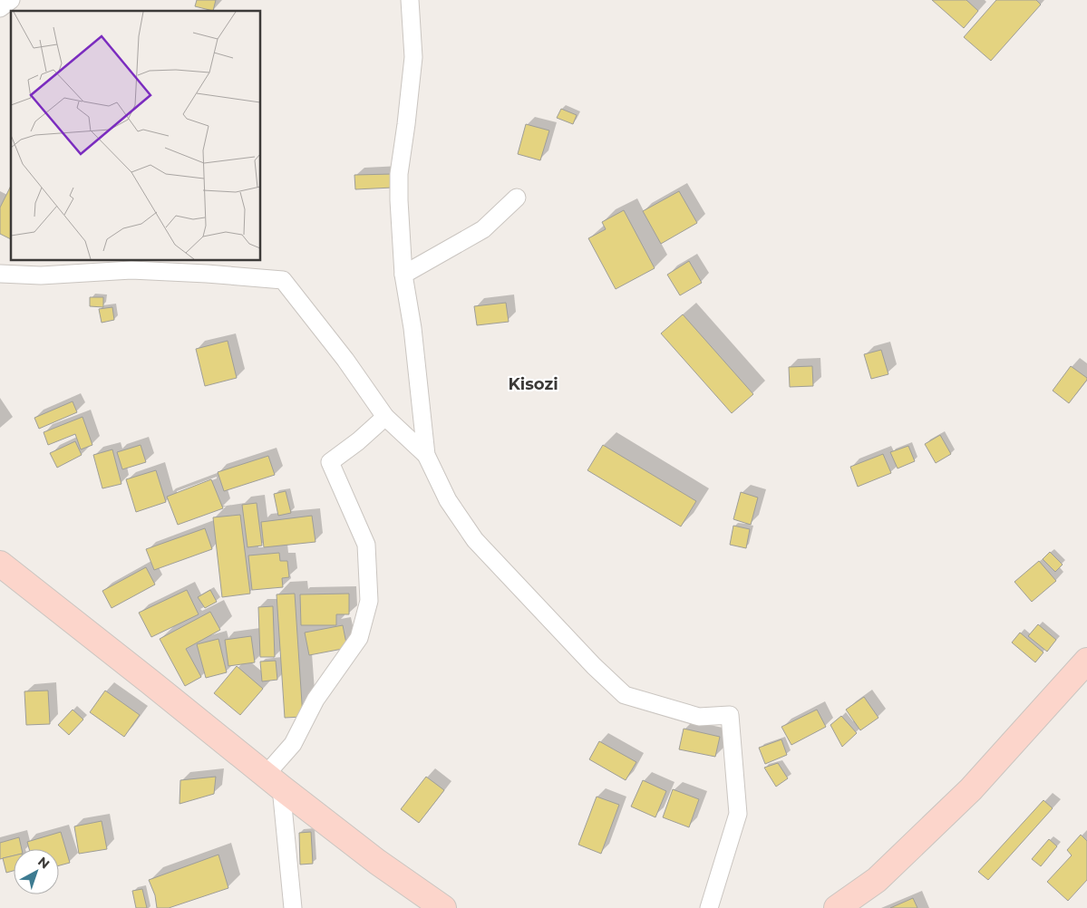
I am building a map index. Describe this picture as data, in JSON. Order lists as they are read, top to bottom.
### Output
{
  "districts": ["Kisozi"],
  "north": "top right"
}
